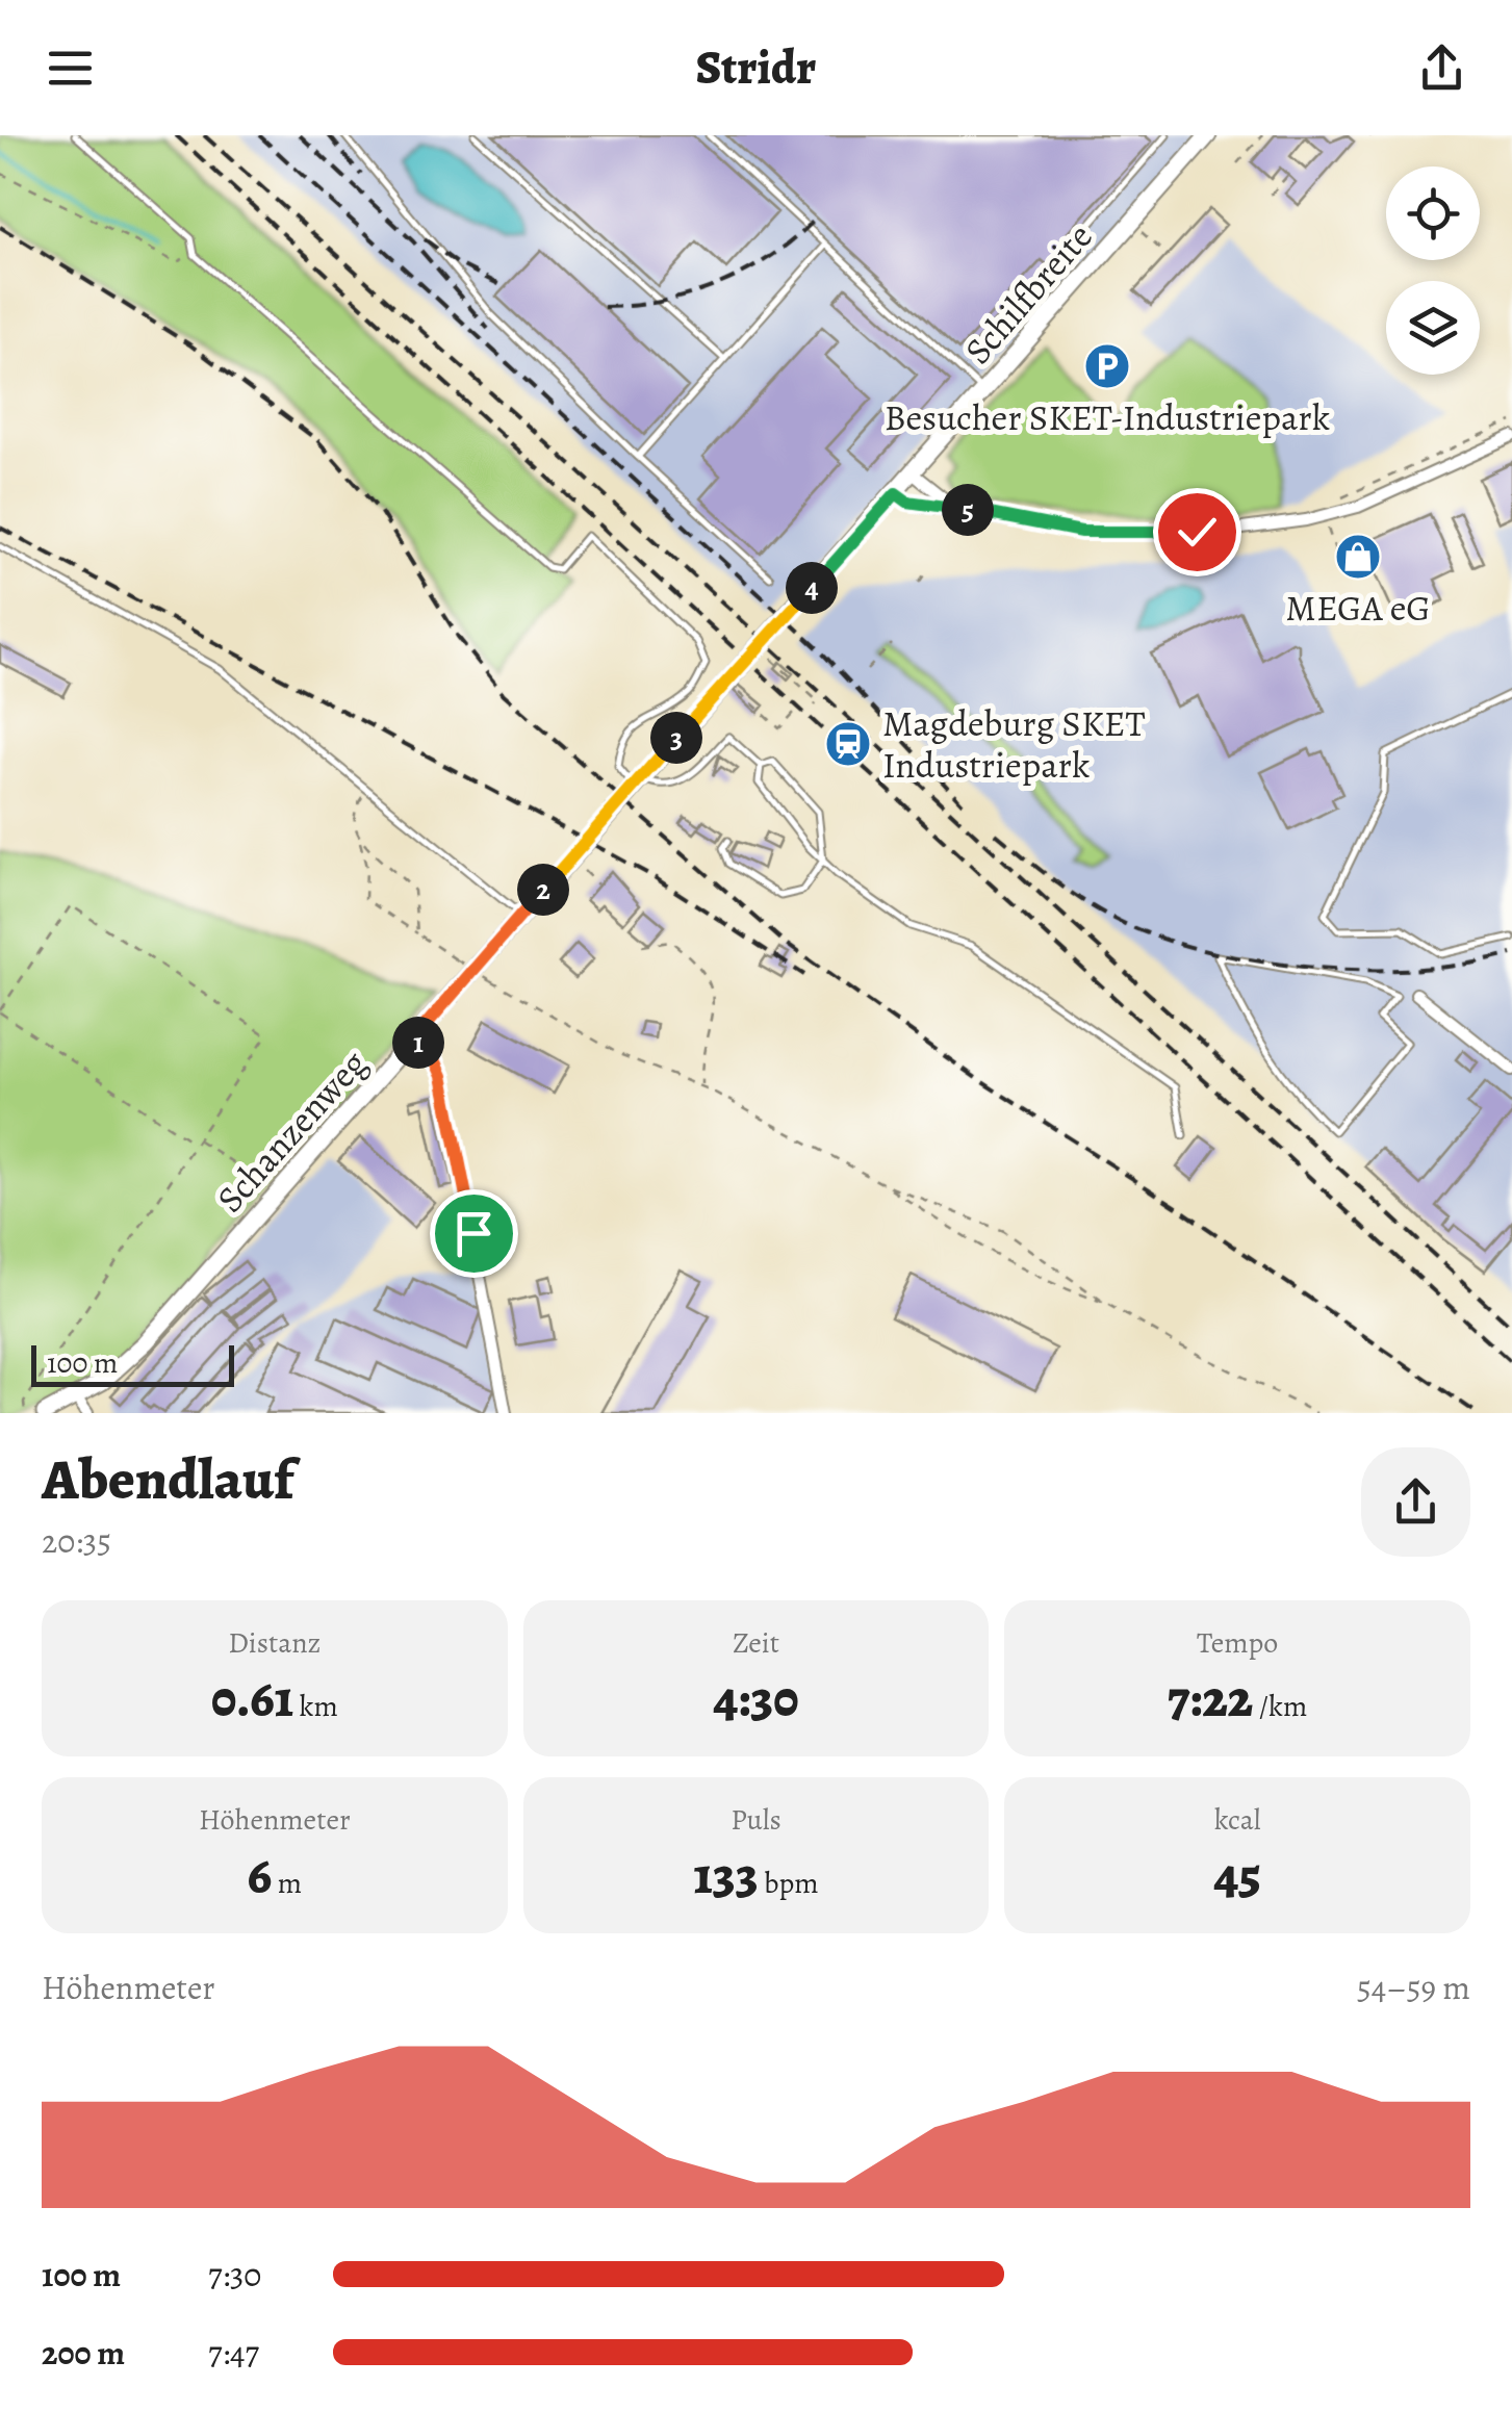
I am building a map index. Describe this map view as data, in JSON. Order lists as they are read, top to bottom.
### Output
{
  "streets": {
    "main road": ["Schilfbreite", "Schanzenweg"]
  },
  "crossings": [
    ["Schilfbreite", "Schanzenweg"]
  ],
  "places": {
    "parking": ["Besucher SKET-Industriepark"],
    "shop": ["MEGA eG"],
    "station": ["Magdeburg SKET Industriepark"]
  },
  "scale_bar": "100 m",
  "page": {
    "header": "Stridr",
    "pins": [
      "5",
      "4",
      "3",
      "2",
      "1"
    ],
    "scale": "100 m",
    "heading": ["Abendlauf", "20:35"],
    "stats": [
      ["Distanz", "0.61 km"],
      ["Zeit", "4:30"],
      ["Tempo", "7:22 /km"],
      ["Höhenmeter", "6 m"],
      ["Puls", "133 bpm"],
      ["kcal", "45"]
    ],
    "chart": ["Höhenmeter", "54–59 m"],
    "list": [
      {
        "name": "100 m",
        "note": "7:30"
      },
      {
        "name": "200 m",
        "note": "7:47"
      }
    ]
  }
}
